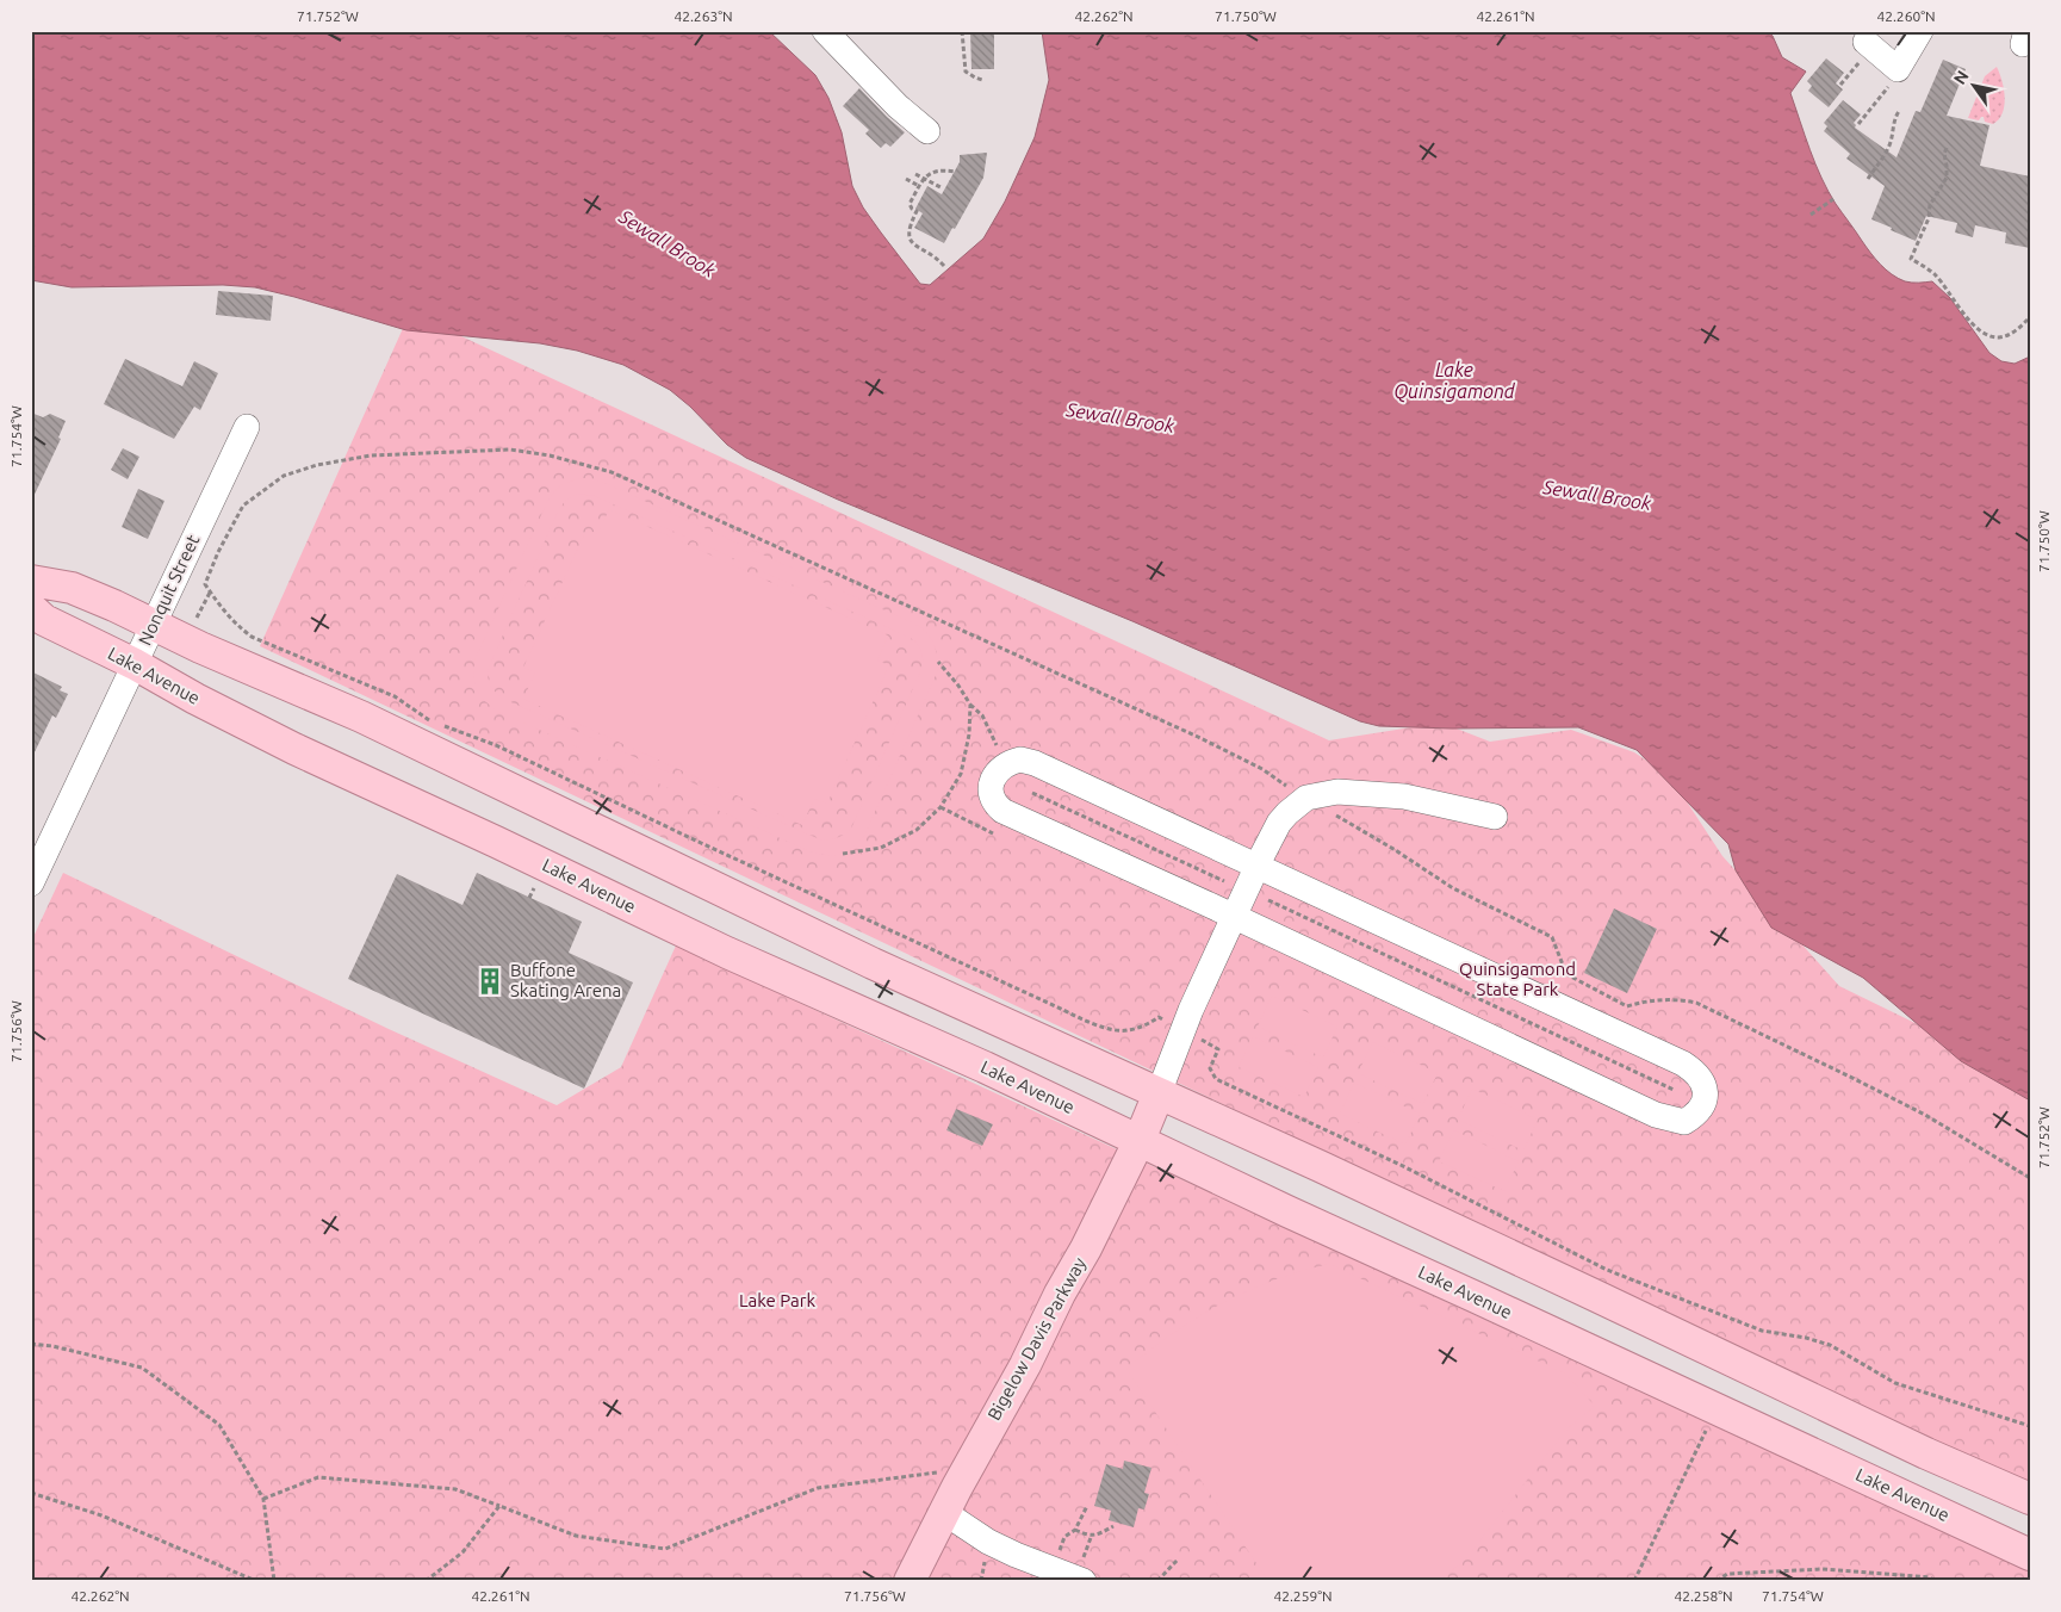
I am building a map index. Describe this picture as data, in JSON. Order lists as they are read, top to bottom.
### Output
{
  "streets": {
    "main road": ["Lake Avenue", "Bigelow Davis Parkway"],
    "street": ["Nonquit Street"]
  },
  "crossings": [
    ["Nonquit Street", "Lake Avenue"],
    ["Lake Avenue", "Bigelow Davis Parkway"]
  ],
  "water": ["Sewall Brook", "Lake Quinsigamond"],
  "parks": ["Quinsigamond State Park", "Lake Park"],
  "places": {
    "building": ["Buffone Skating Arena"]
  },
  "north": "top left",
  "coordinates": [
    "71.752°W",
    "42.263°N",
    "42.262°N",
    "71.750°W",
    "42.261°N",
    "42.260°N",
    "71.754°W",
    "71.756°W",
    "42.259°N",
    "42.258°N"
  ]
}
